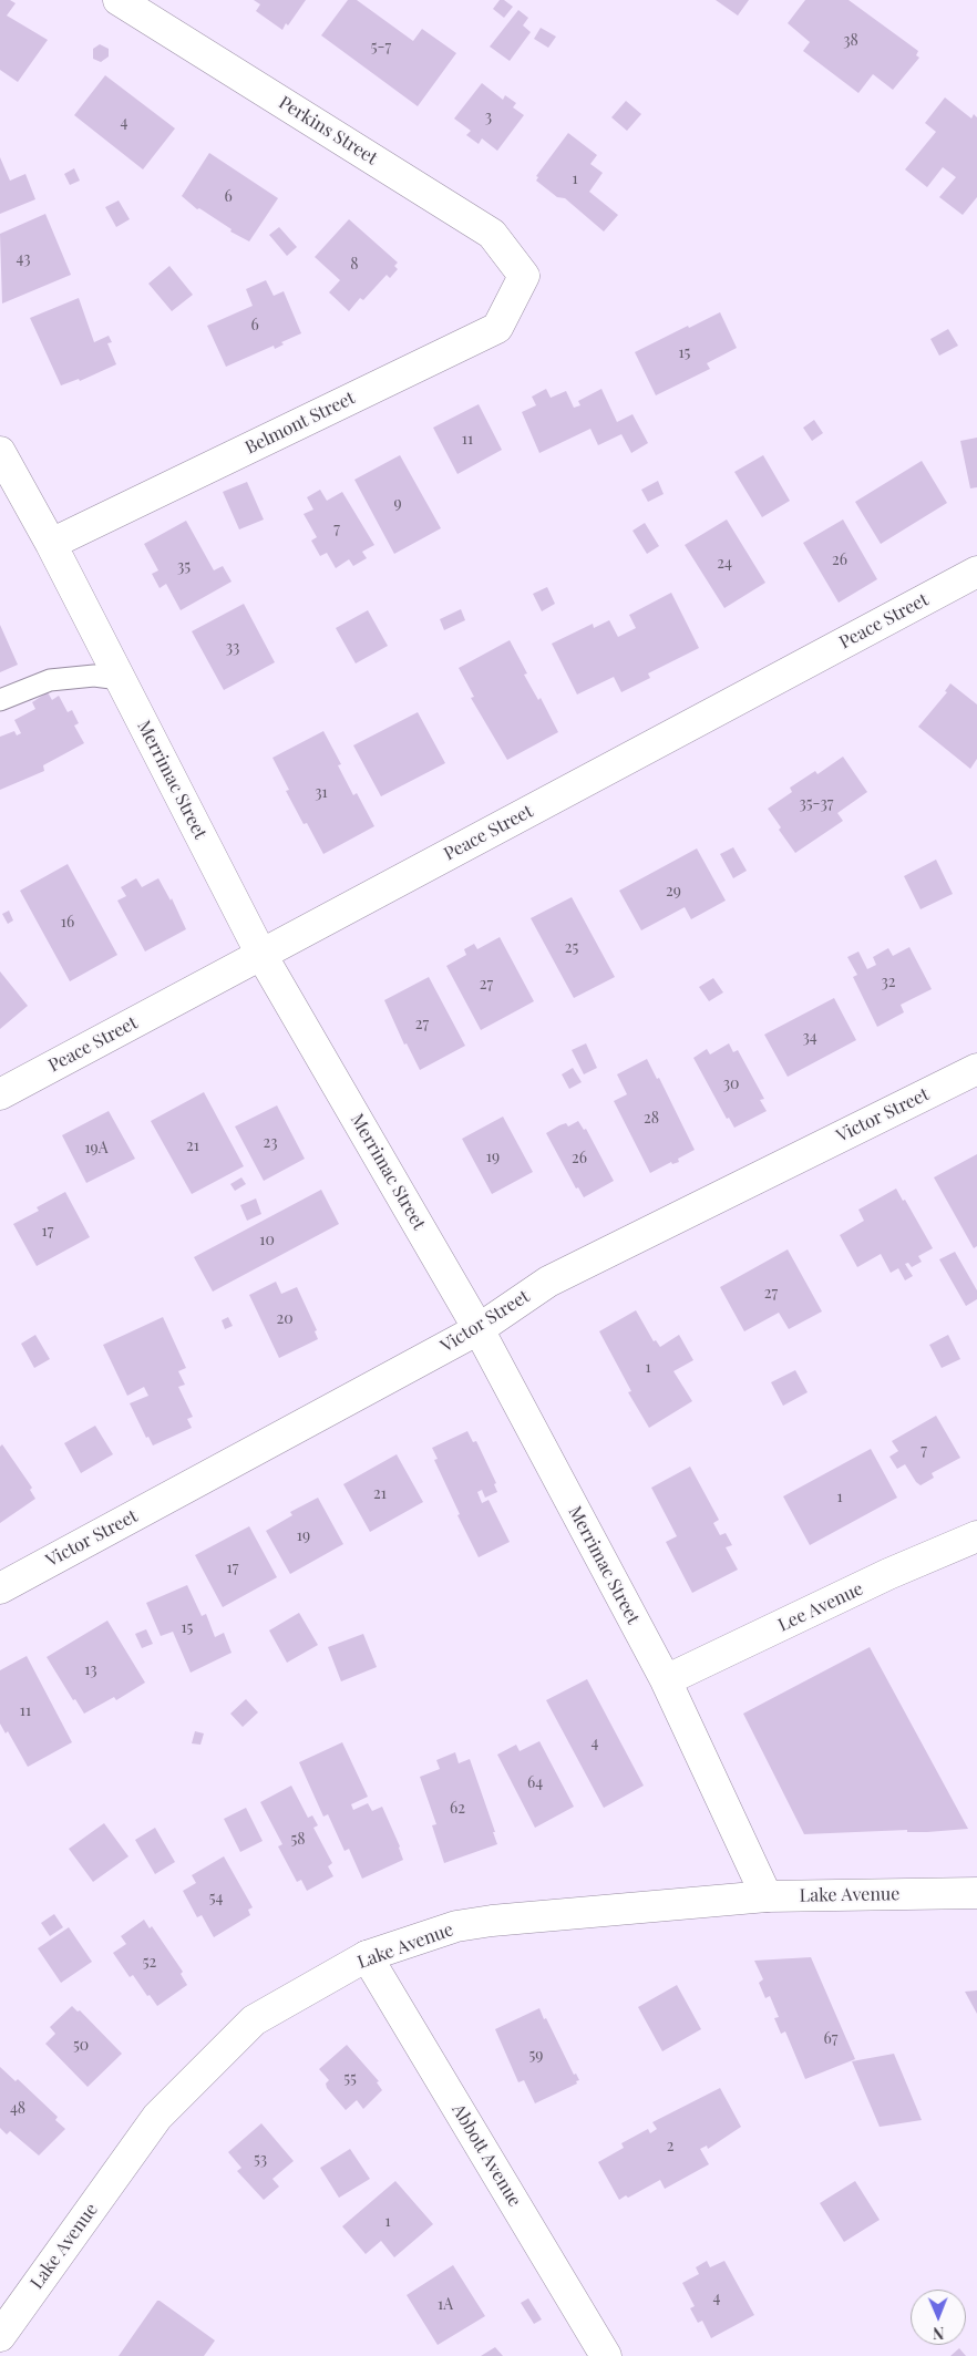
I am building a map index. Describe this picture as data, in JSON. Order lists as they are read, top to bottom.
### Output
{
  "streets": {
    "street": [
      "Perkins Street",
      "Belmont Street",
      "Peace Street",
      "Merrimac Street",
      "Victor Street",
      "Lee Avenue",
      "Lake Avenue",
      "Abbott Avenue"
    ]
  },
  "crossings": [
    ["Perkins Street", "Belmont Street"],
    ["Belmont Street", "Merrimac Street"],
    ["Peace Street", "Merrimac Street"],
    ["Merrimac Street", "Victor Street"],
    ["Merrimac Street", "Lee Avenue"],
    ["Merrimac Street", "Lake Avenue"],
    ["Lake Avenue", "Abbott Avenue"]
  ],
  "house_numbers": [
    "38",
    "5-7",
    "3",
    "4",
    "1",
    "6",
    "43",
    "8",
    "6",
    "15",
    "11",
    "9",
    "7",
    "26",
    "24",
    "35",
    "33",
    "31",
    "35-37",
    "29",
    "16",
    "25",
    "32",
    "27",
    "27",
    "34",
    "30",
    "28",
    "23",
    "21",
    "19A",
    "19",
    "26",
    "17",
    "10",
    "27",
    "20",
    "1",
    "7",
    "21",
    "1",
    "19",
    "17",
    "15",
    "13",
    "11",
    "4",
    "64",
    "62",
    "58",
    "54",
    "52",
    "67",
    "50",
    "59",
    "55",
    "48",
    "2",
    "53",
    "1",
    "4",
    "1A"
  ],
  "north": "bottom"
}
